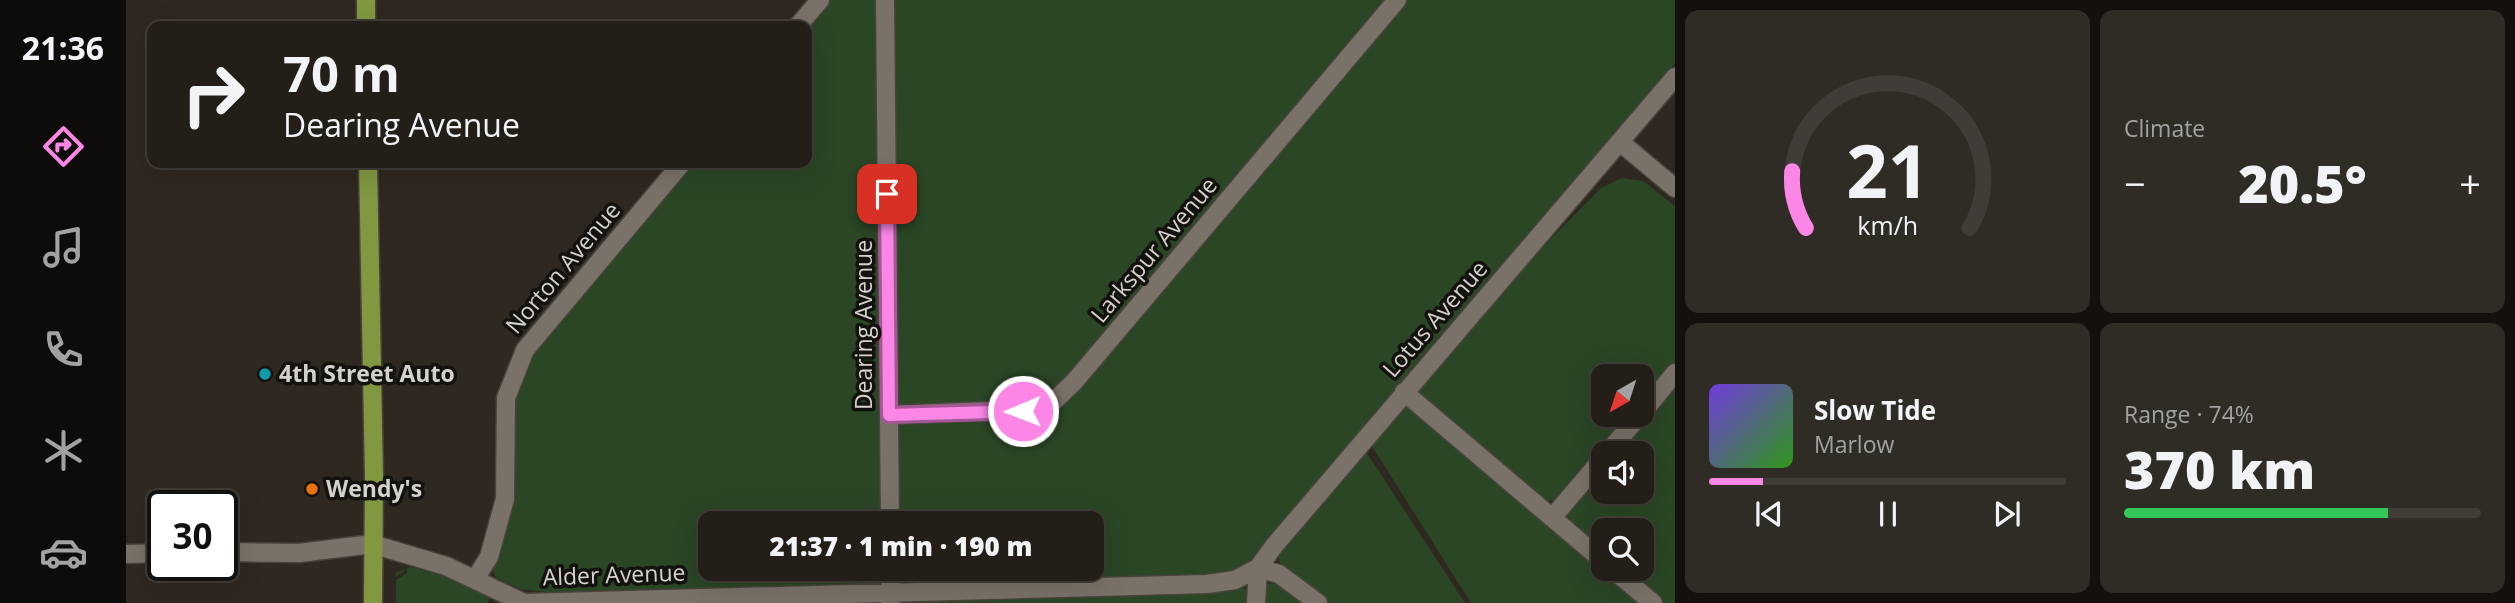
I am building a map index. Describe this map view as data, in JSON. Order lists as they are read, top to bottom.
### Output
{
  "streets": {
    "street": [
      "Larkspur Avenue",
      "Norton Avenue",
      "Lotus Avenue",
      "Dearing Avenue",
      "Alder Avenue"
    ]
  },
  "crossings": [
    ["Larkspur Avenue", "Dearing Avenue"],
    ["Norton Avenue", "Alder Avenue"],
    ["Lotus Avenue", "Alder Avenue"]
  ],
  "places": ["4th Street Auto", "Wendy's"],
  "north": "bottom left",
  "page": {
    "tabs": "21:36",
    "tile": [
      "Climate",
      ["Range · 74%", "370 km"]
    ],
    "turn": ["70 m", "Dearing Avenue"],
    "heat": ["−", "20.5°", "+"],
    "song": ["Slow Tide", "Marlow"],
    "limit": "30",
    "trip": "21:37 · 1 min · 190 m",
    "gauge": ["21", "km/h"]
  }
}
